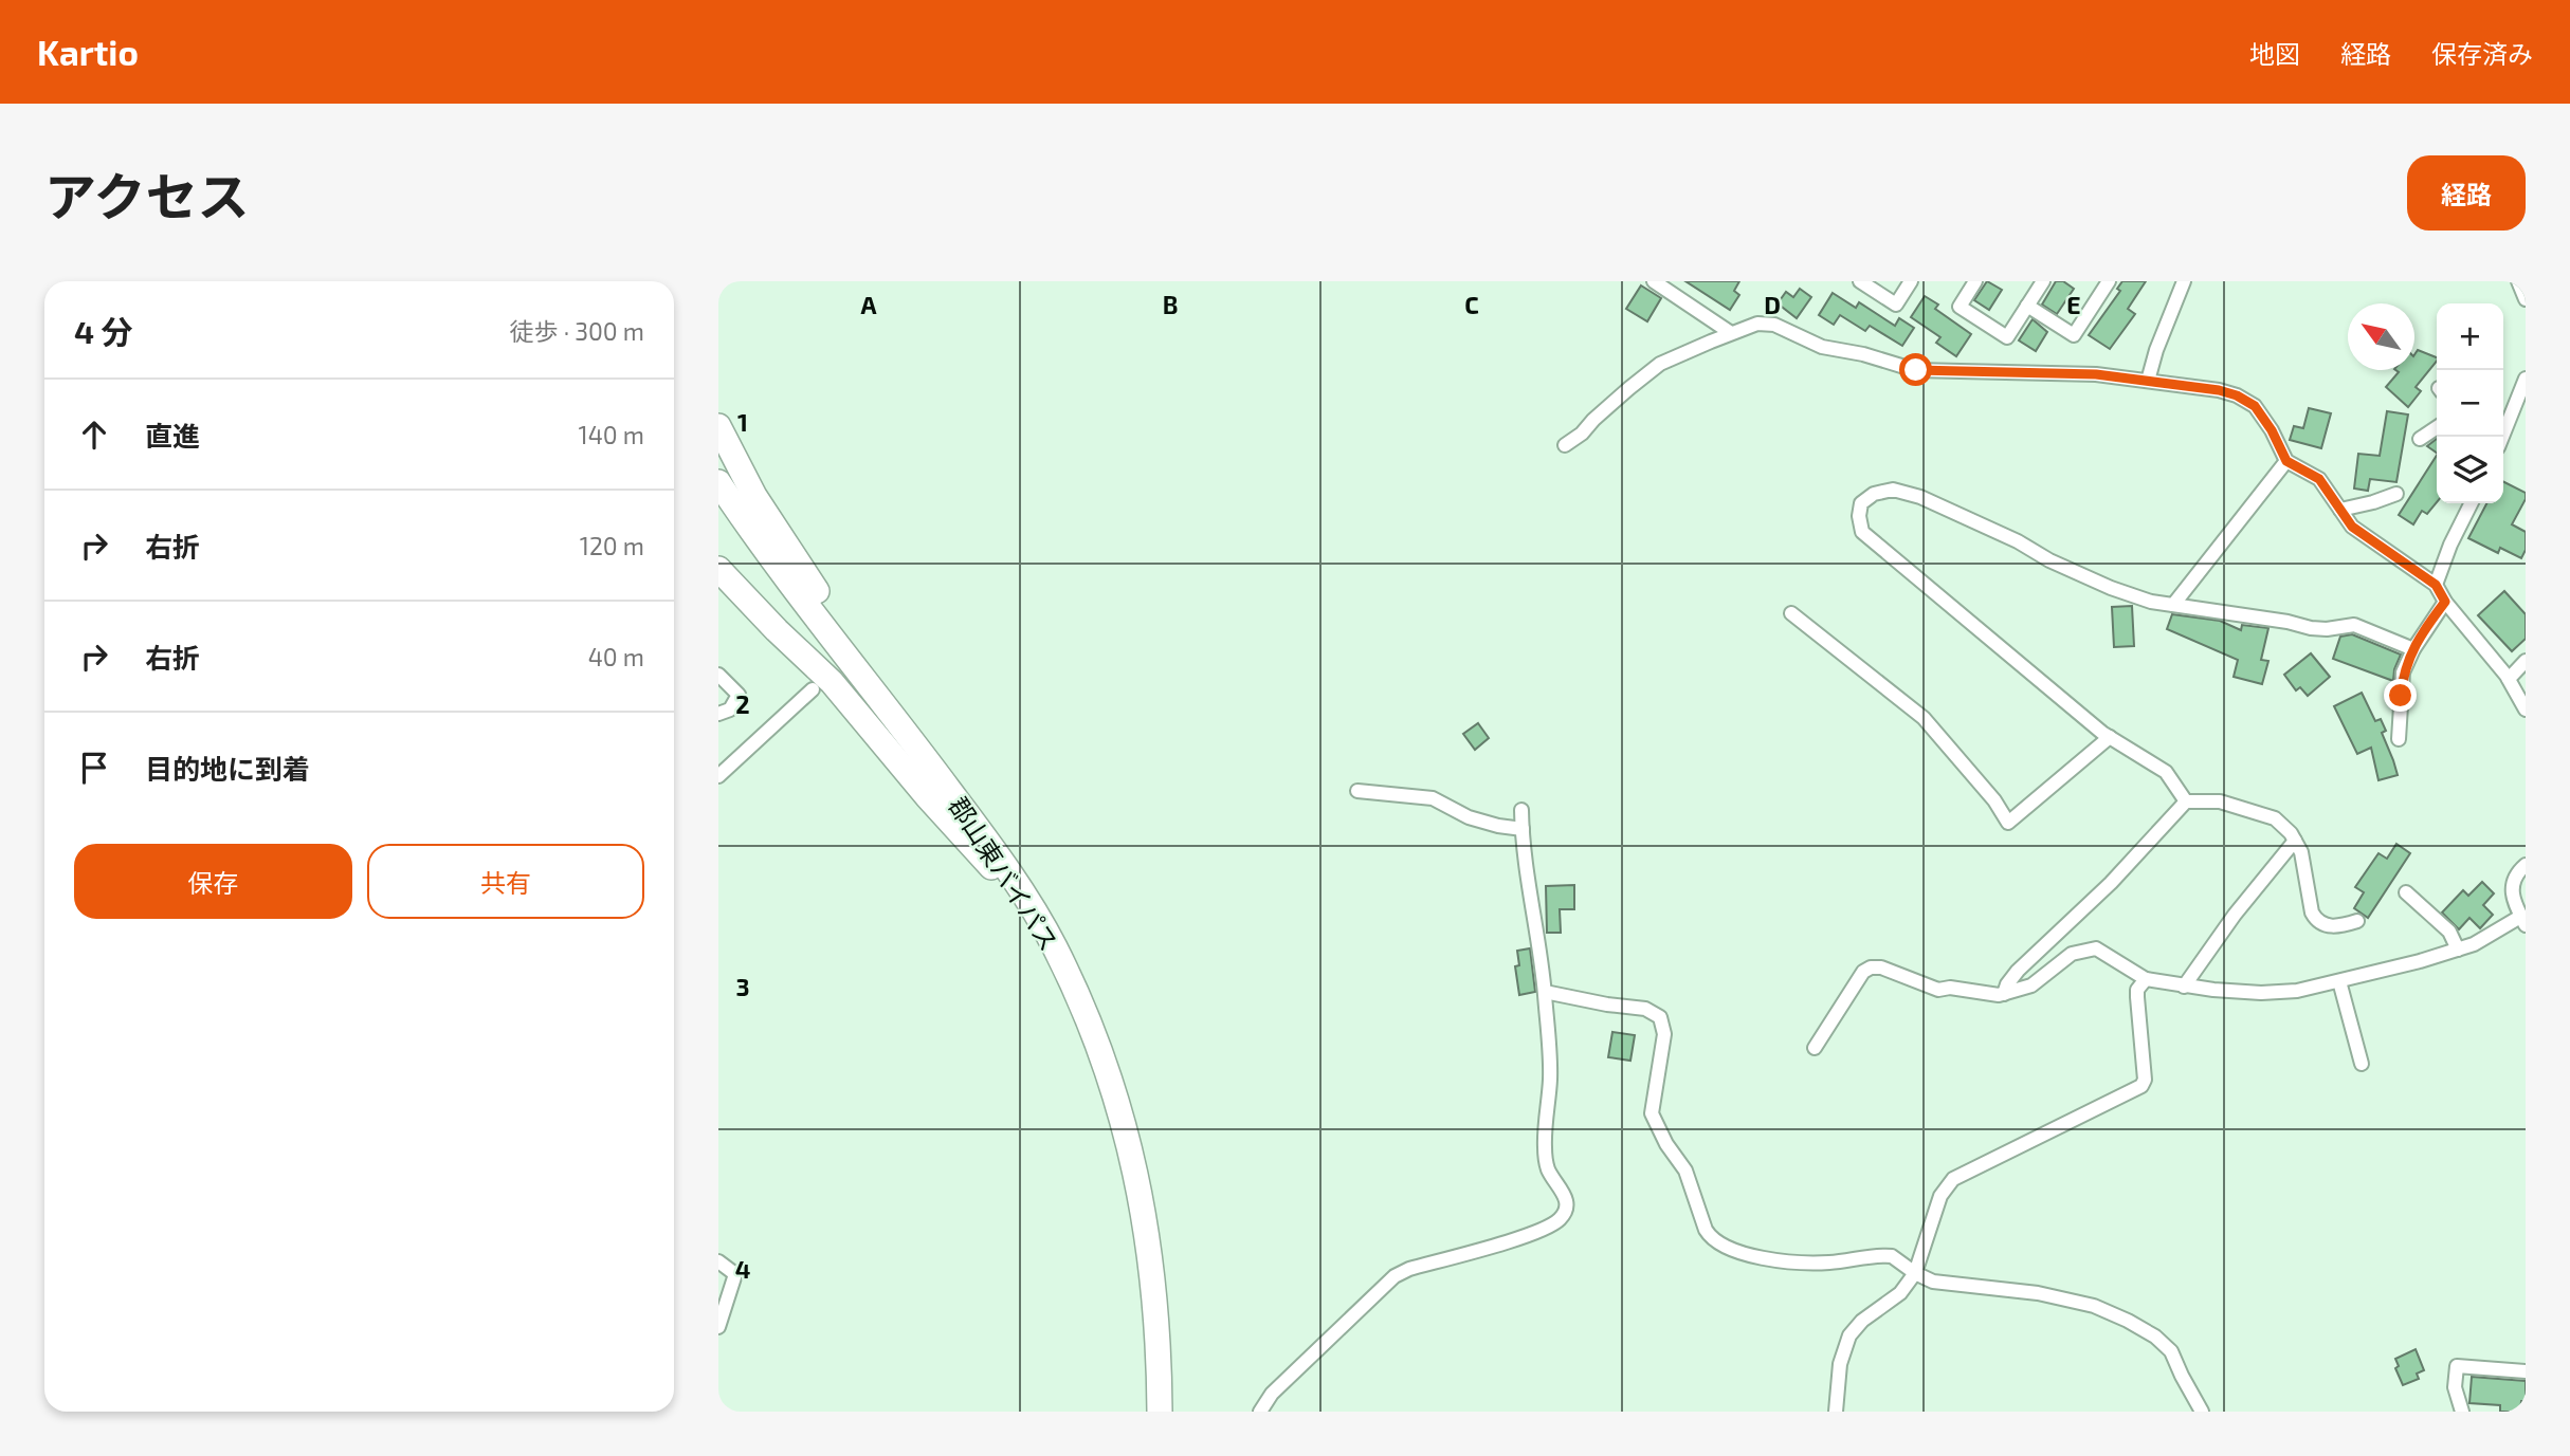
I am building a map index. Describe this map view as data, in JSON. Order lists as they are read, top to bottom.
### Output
{
  "streets": {
    "highway": ["郡山東バイパス"]
  },
  "north": "top left",
  "page": {
    "header": "Kartio",
    "nav": ["地図", "経路", "保存済み"],
    "title": "アクセス",
    "buttons": [
      "経路",
      ["保存", "共有"]
    ],
    "heading": ["4 分", "徒歩 · 300 m"],
    "map_buttons": ["+", "−"],
    "list": [
      ["直進", "140 m"],
      ["右折", "120 m"],
      ["右折", "40 m"],
      "目的地に到着"
    ]
  },
  "grid": {
    "columns": [
      "A",
      "B",
      "C",
      "D",
      "E"
    ],
    "rows": [
      "1",
      "2",
      "3",
      "4"
    ]
  }
}
